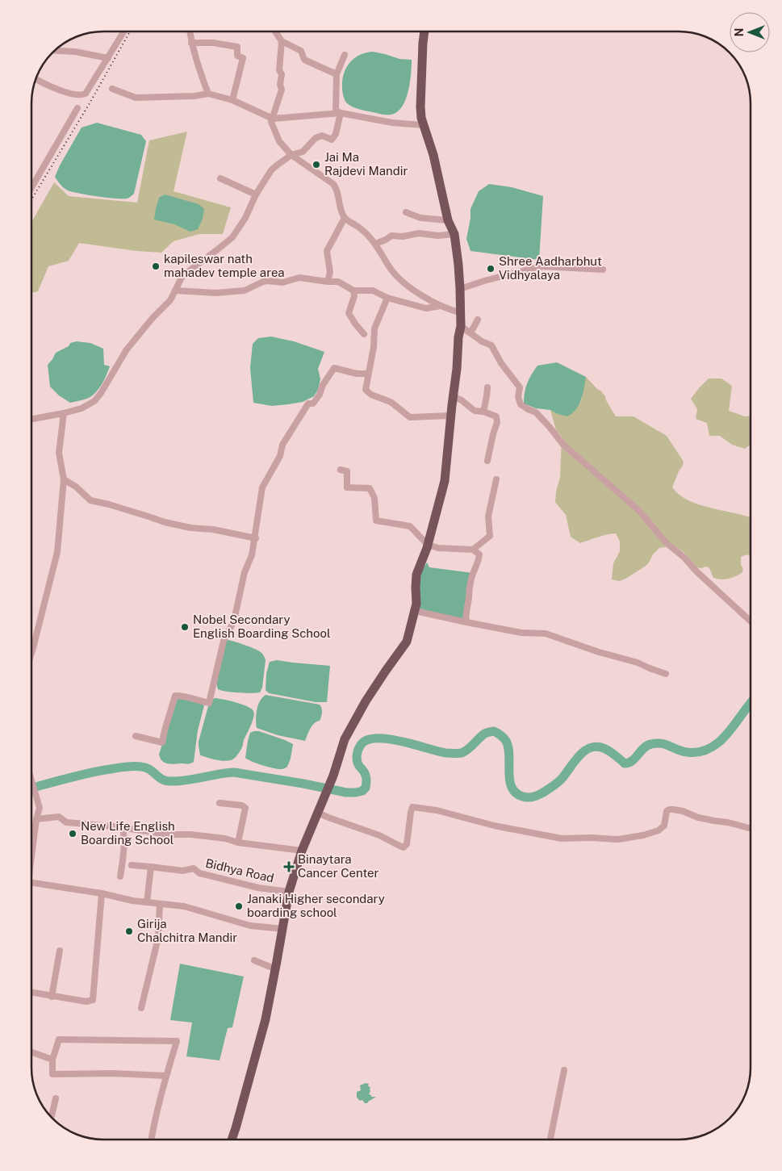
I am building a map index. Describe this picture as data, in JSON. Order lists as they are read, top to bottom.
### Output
{
  "streets": {
    "street": ["Bidhya Road"]
  },
  "places": {
    "other": [
      "Jai Ma Rajdevi Mandir",
      "kapileswar nath mahadev temple area",
      "Shree Aadharbhut Vidhyalaya",
      "Nobel Secondary English Boarding School",
      "New Life English Boarding School",
      "Janaki Higher secondary boarding school",
      "Girija Chalchitra Mandir"
    ],
    "health": ["Binaytara Cancer Center"]
  },
  "north": "left"
}
